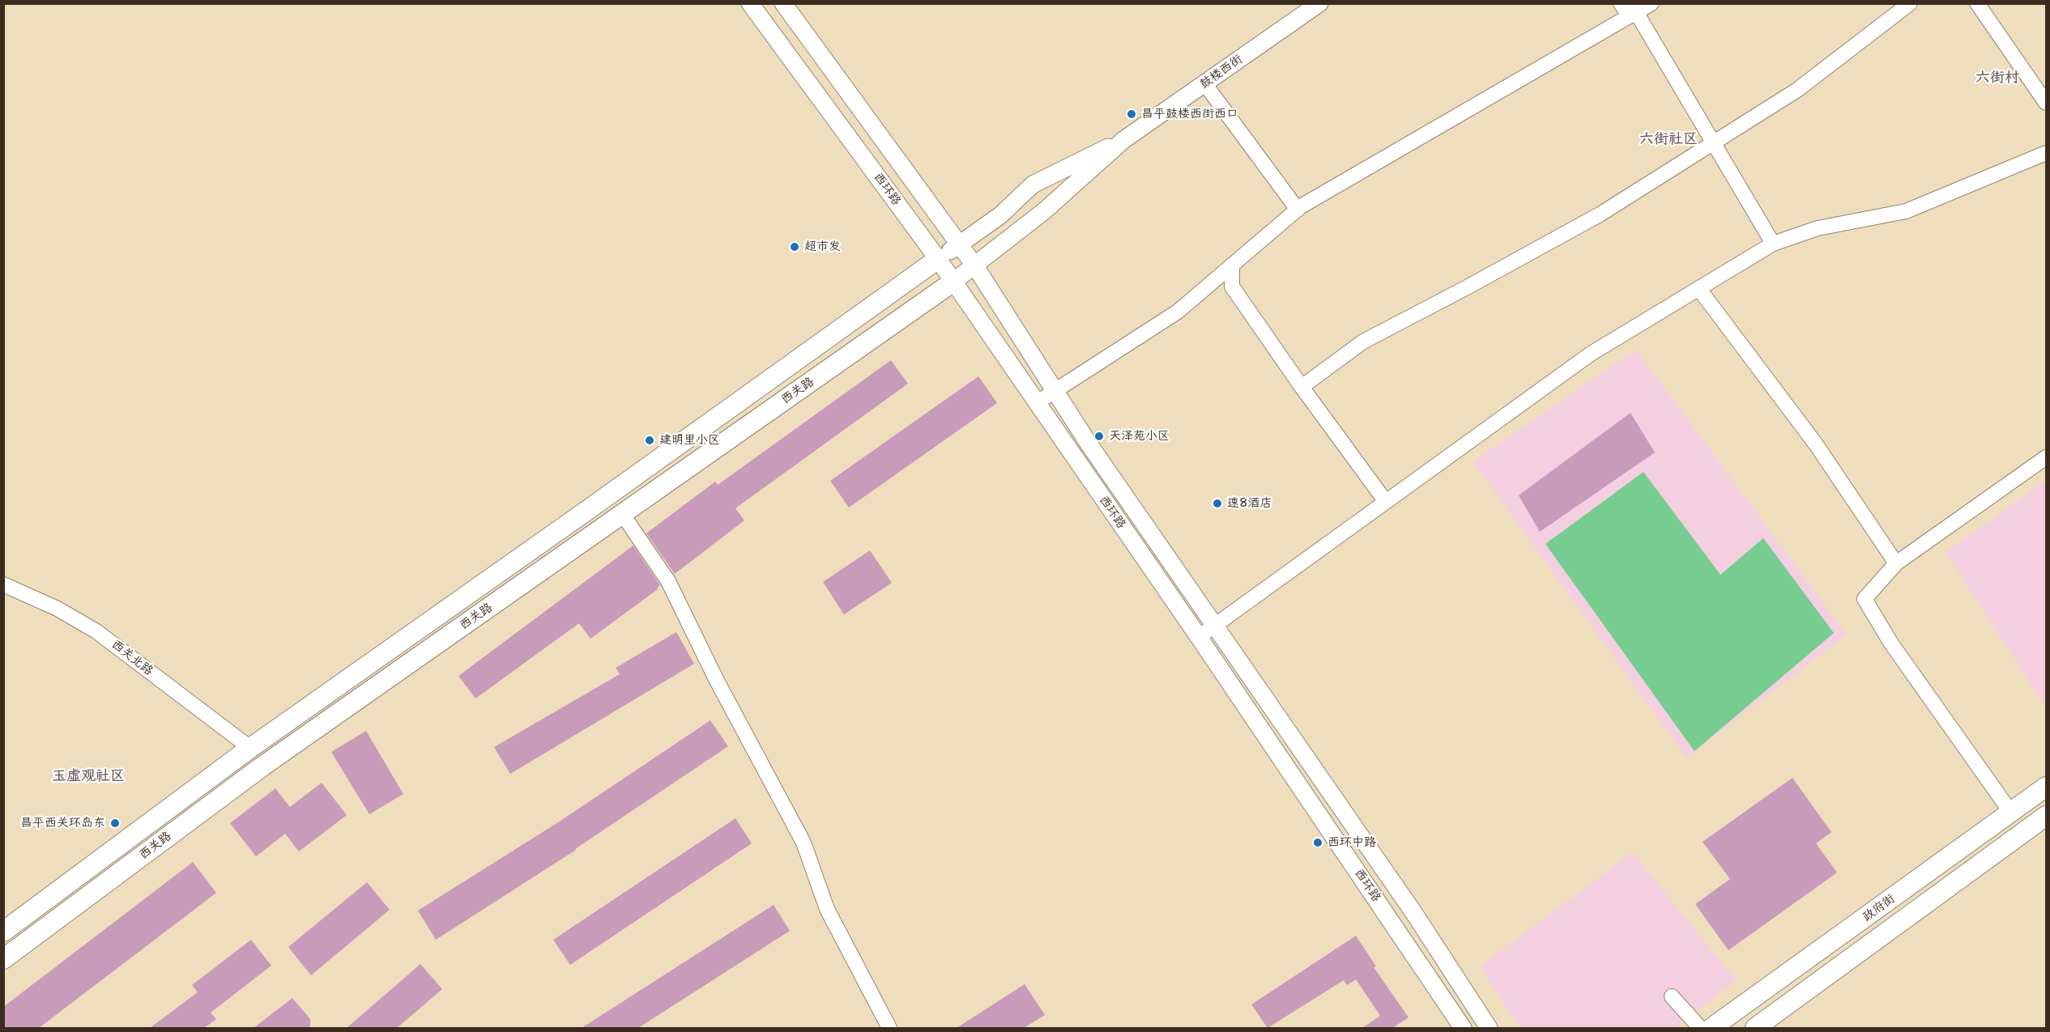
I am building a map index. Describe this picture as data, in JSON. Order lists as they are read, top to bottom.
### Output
{
  "streets": {
    "main road": ["西关路", "政府街"],
    "street": ["鼓楼西街", "西环路", "西关北路"]
  },
  "crossings": [
    ["鼓楼西街", "西环路"],
    ["鼓楼西街", "西关路"],
    ["西环路", "西关路"],
    ["西关路", "西关北路"]
  ],
  "districts": ["六街村", "六街社区", "玉虚观社区"],
  "places": [
    "昌平鼓楼西街西口",
    "超市发",
    "天泽苑小区",
    "建明里小区",
    "速8酒店",
    "昌平西关环岛东",
    "西环中路"
  ]
}
